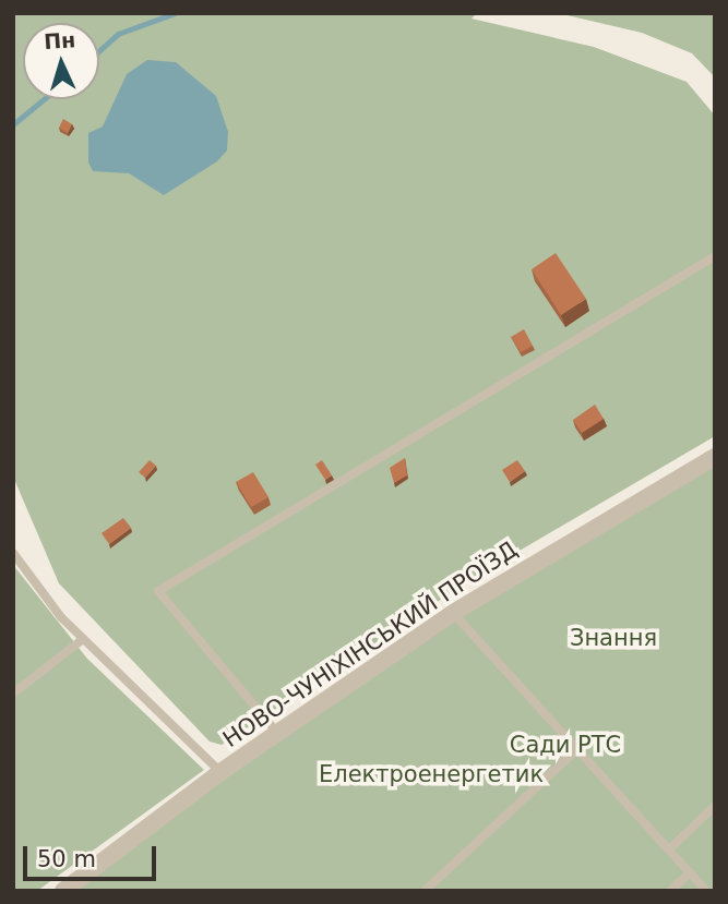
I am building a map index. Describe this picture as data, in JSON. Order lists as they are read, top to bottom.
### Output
{
  "streets": {
    "street": ["НОВО-ЧУНІХІНСЬКИЙ ПРОЇЗД"]
  },
  "parks": ["Знання", "Сади РТС", "Електроенергетик"],
  "scale_bar": "50 m",
  "north": "top"
}
